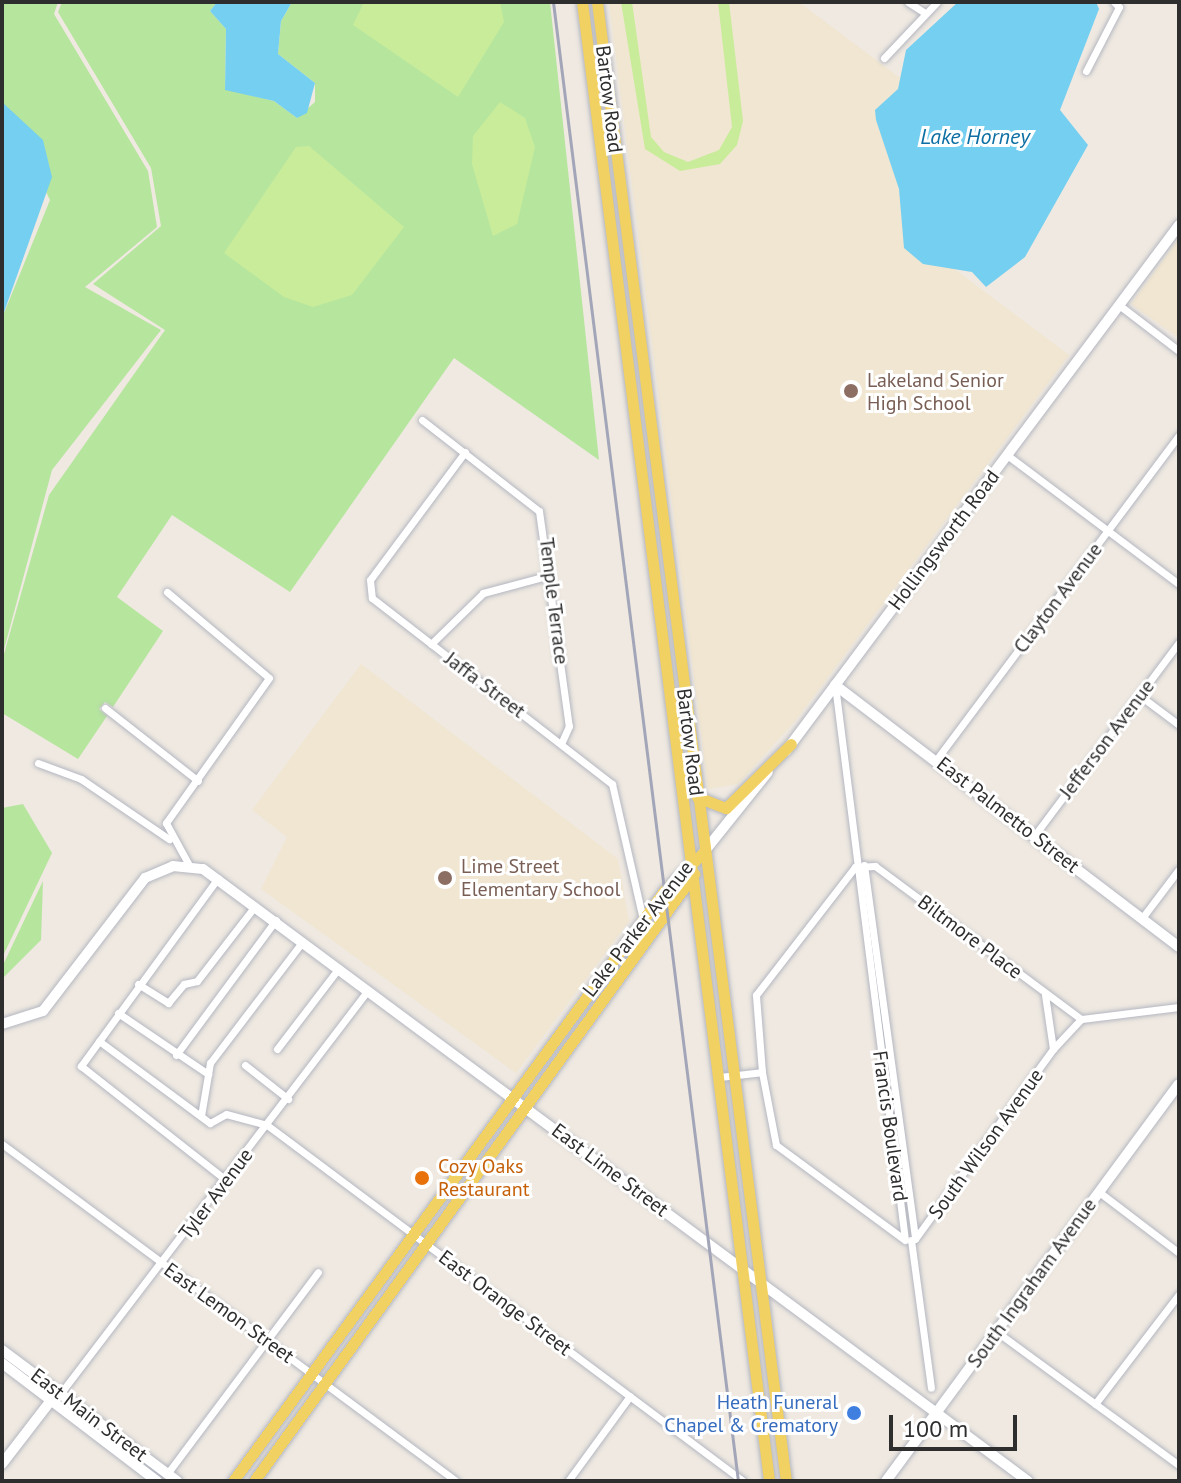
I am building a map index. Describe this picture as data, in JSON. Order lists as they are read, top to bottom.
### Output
{
  "streets": {
    "main road": ["Bartow Road", "Lake Parker Avenue"],
    "street": [
      "Hollingsworth Road",
      "Clayton Avenue",
      "Temple Terrace",
      "Jaffa Street",
      "Jefferson Avenue",
      "East Palmetto Street",
      "Biltmore Place",
      "Francis Boulevard",
      "South Wilson Avenue",
      "East Lime Street",
      "Tyler Avenue",
      "South Ingraham Avenue",
      "East Orange Street",
      "East Lemon Street",
      "East Main Street"
    ]
  },
  "crossings": [
    ["Bartow Road", "Hollingsworth Road"],
    ["Bartow Road", "Lake Parker Avenue"],
    ["Bartow Road", "East Lime Street"],
    ["Hollingsworth Road", "East Palmetto Street"],
    ["Hollingsworth Road", "Lake Parker Avenue"],
    ["Hollingsworth Road", "Francis Boulevard"],
    ["Clayton Avenue", "East Palmetto Street"],
    ["Temple Terrace", "Jaffa Street"],
    ["Jaffa Street", "Lake Parker Avenue"],
    ["Jefferson Avenue", "East Palmetto Street"],
    ["East Palmetto Street", "Francis Boulevard"],
    ["Lake Parker Avenue", "East Lime Street"],
    ["Lake Parker Avenue", "East Orange Street"],
    ["Lake Parker Avenue", "East Lemon Street"],
    ["Biltmore Place", "Francis Boulevard"],
    ["Biltmore Place", "South Wilson Avenue"],
    ["Francis Boulevard", "South Wilson Avenue"],
    ["East Lime Street", "Tyler Avenue"],
    ["East Lime Street", "South Ingraham Avenue"],
    ["Tyler Avenue", "East Orange Street"],
    ["Tyler Avenue", "East Lemon Street"],
    ["Tyler Avenue", "East Main Street"]
  ],
  "water": ["Lake Horney"],
  "places": [
    "Lakeland Senior High School",
    "Lime Street Elementary School",
    "Cozy Oaks Restaurant",
    "Heath Funeral Chapel & Crematory"
  ],
  "scale_bar": "100 m"
}
